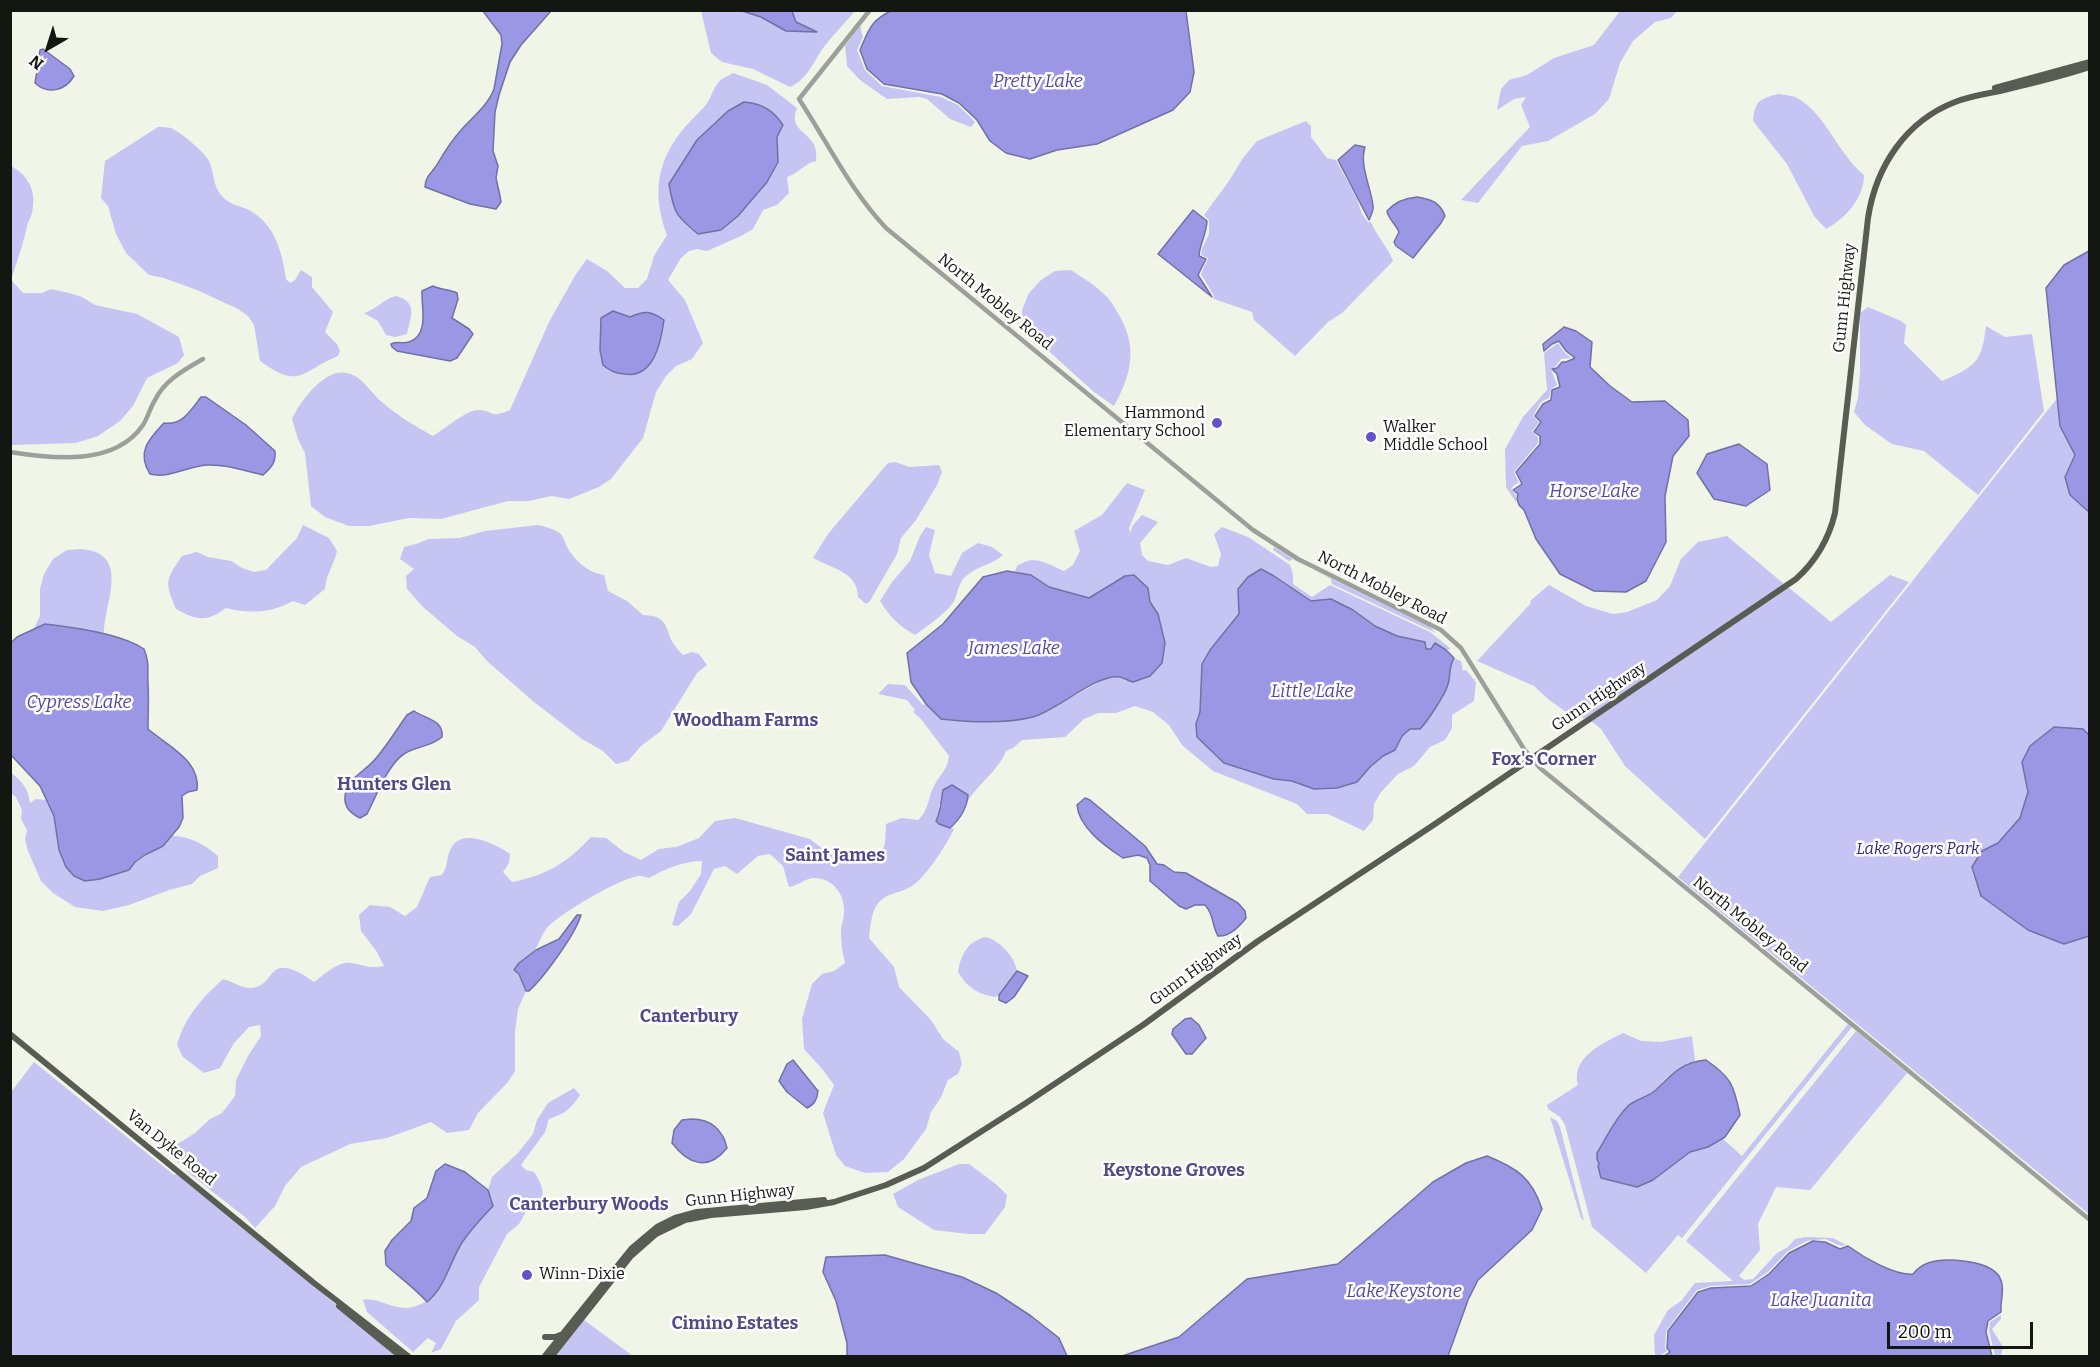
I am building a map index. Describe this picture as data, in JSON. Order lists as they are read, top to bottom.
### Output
{
  "streets": {
    "main road": ["Gunn Highway", "Van Dyke Road"],
    "street": ["North Mobley Road"]
  },
  "crossings": [
    ["Gunn Highway", "North Mobley Road"]
  ],
  "districts": [
    "Woodham Farms",
    "Fox's Corner",
    "Hunters Glen",
    "Saint James",
    "Canterbury",
    "Keystone Groves",
    "Canterbury Woods",
    "Cimino Estates"
  ],
  "water": [
    "Pretty Lake",
    "Horse Lake",
    "James Lake",
    "Little Lake",
    "Cypress Lake",
    "Lake Keystone",
    "Lake Juanita"
  ],
  "parks": ["Lake Rogers Park"],
  "places": ["Hammond Elementary School", "Walker Middle School", "Winn-Dixie"],
  "scale_bar": "200 m",
  "north": "bottom left"
}
